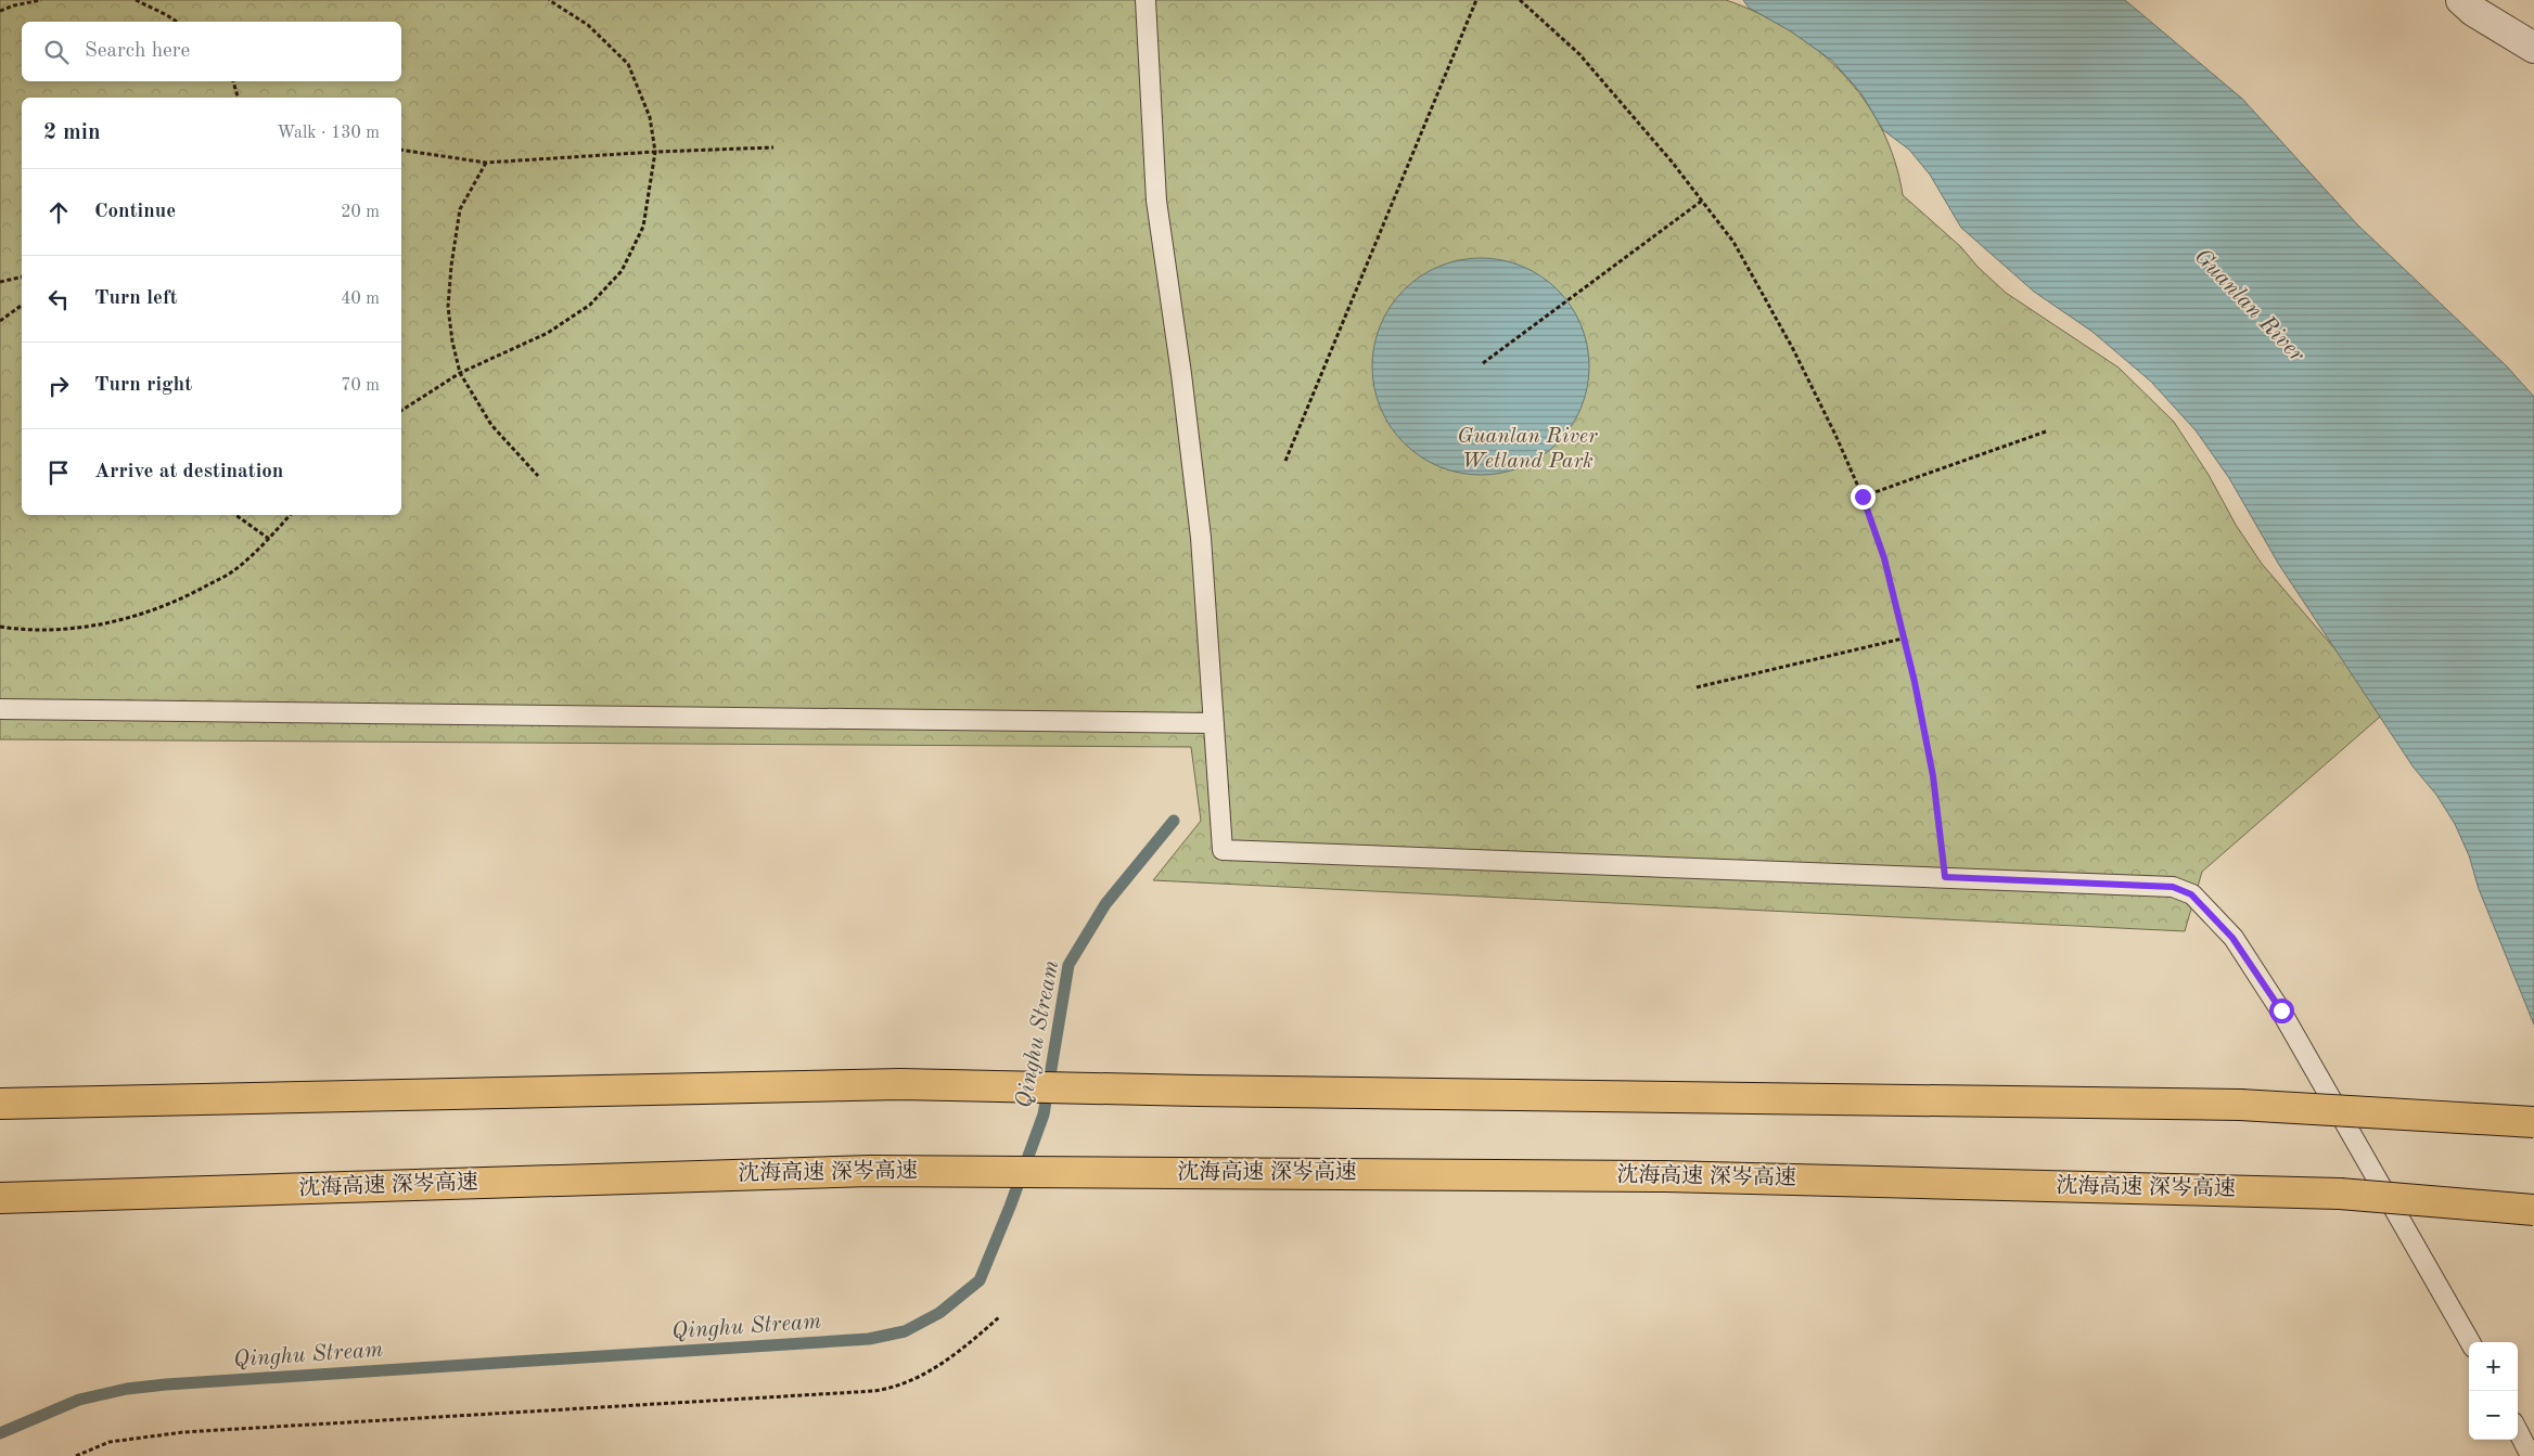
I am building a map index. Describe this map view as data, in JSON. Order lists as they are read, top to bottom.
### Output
{
  "streets": {
    "highway": ["沈海高速 深岑高速"]
  },
  "water": ["Guanlan River", "Qinghu Stream"],
  "parks": ["Guanlan River Wetland Park"],
  "page": {
    "search": "Search here",
    "heading": ["2 min", "Walk · 130 m"],
    "list": [
      ["Continue", "20 m"],
      ["Turn left", "40 m"],
      ["Turn right", "70 m"],
      "Arrive at destination"
    ],
    "map_buttons": ["+", "−"]
  }
}
